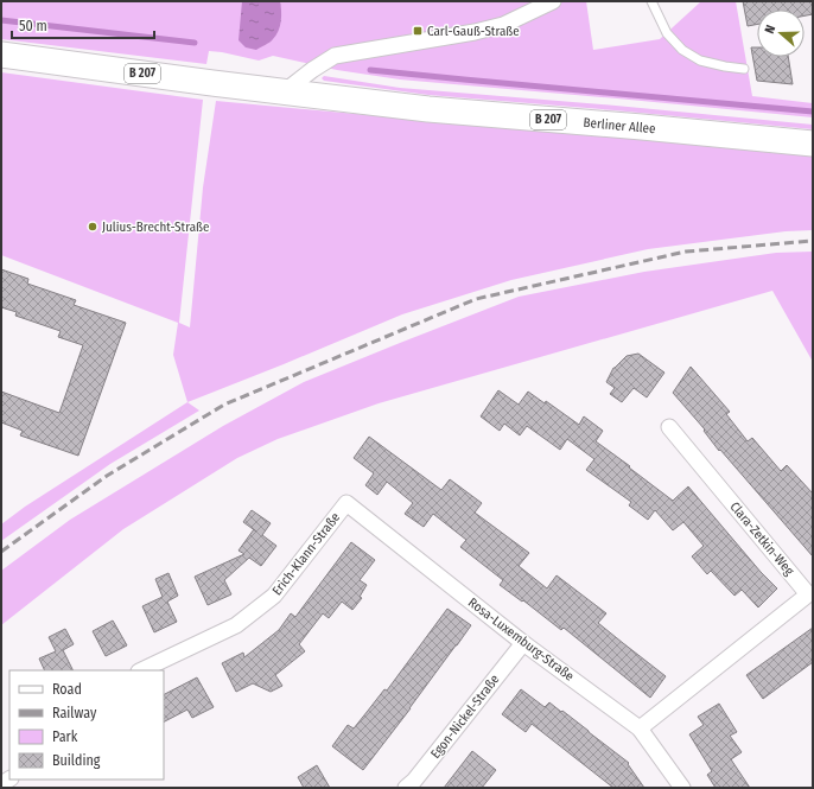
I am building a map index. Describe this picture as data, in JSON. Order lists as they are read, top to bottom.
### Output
{
  "streets": {
    "main road": ["B 207", "Berliner Allee"],
    "street": [
      "Clara-Zetkin-Weg",
      "Erich-Klann-Straße",
      "Rosa-Luxemburg-Straße",
      "Egon-Nickel-Straße"
    ]
  },
  "crossings": [
    ["B 207", "Berliner Allee"],
    ["Clara-Zetkin-Weg", "Rosa-Luxemburg-Straße"],
    ["Erich-Klann-Straße", "Rosa-Luxemburg-Straße"],
    ["Rosa-Luxemburg-Straße", "Egon-Nickel-Straße"]
  ],
  "places": {
    "transit": ["Carl-Gauß-Straße"],
    "other": ["Julius-Brecht-Straße"]
  },
  "legend": [
    "Road",
    "Railway",
    "Park",
    "Building"
  ],
  "scale_bar": "50 m",
  "north": "left"
}
